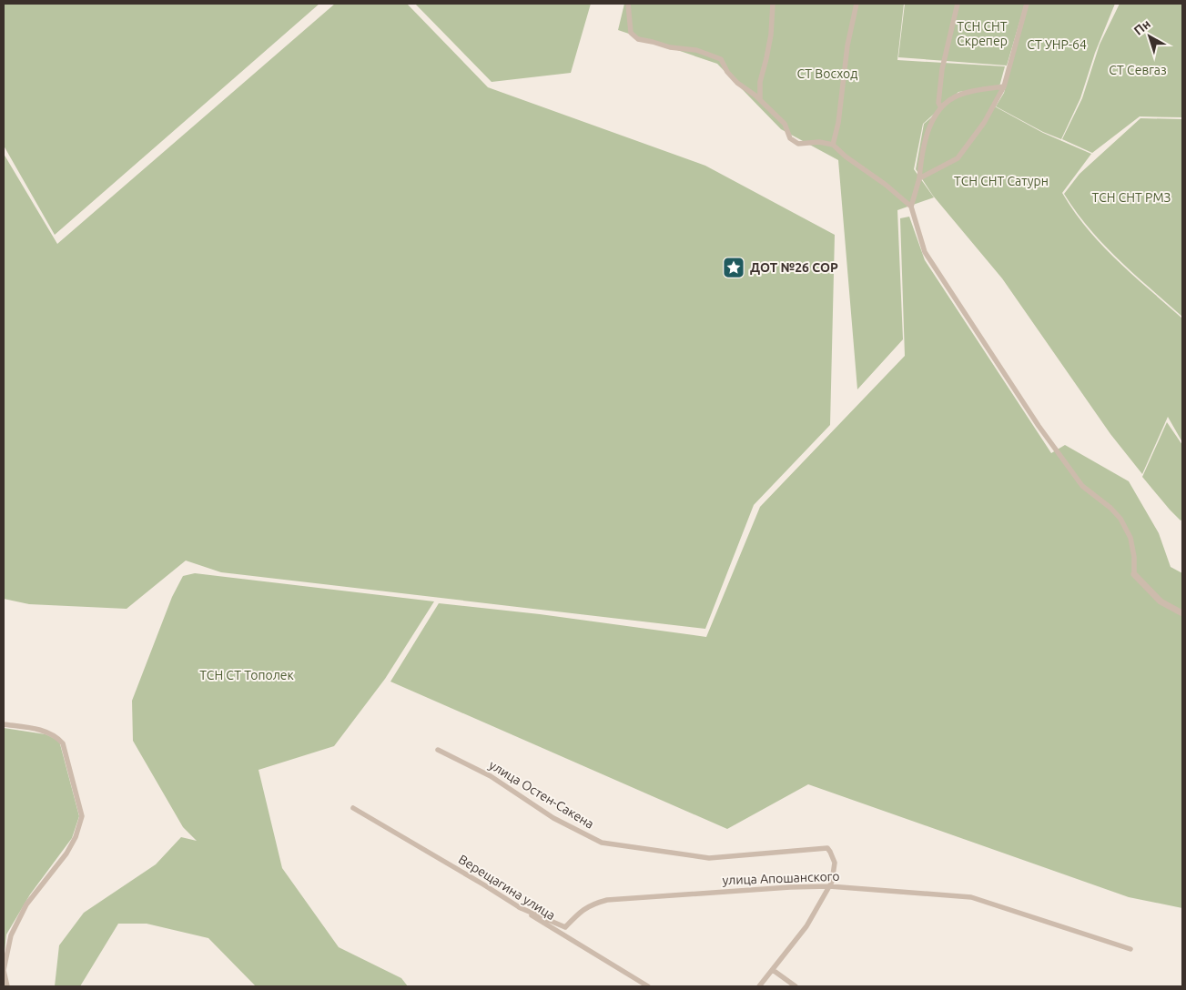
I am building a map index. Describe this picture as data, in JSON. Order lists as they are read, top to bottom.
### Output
{
  "streets": {
    "street": ["улица Остен-Сакена", "улица Апошанского", "Верещагина улица"]
  },
  "crossings": [
    ["улица Остен-Сакена", "улица Апошанского"],
    ["улица Апошанского", "Верещагина улица"]
  ],
  "parks": [
    "ТСН СНТ Скрепер",
    "СТ УНР-64",
    "СТ Севгаз",
    "СТ Восход",
    "ТСН СНТ Сатурн",
    "ТСН СНТ РМЗ",
    "ТСН СТ Тополек"
  ],
  "places": {
    "place": ["ДОТ №26 СОР"]
  },
  "north": "top left"
}
